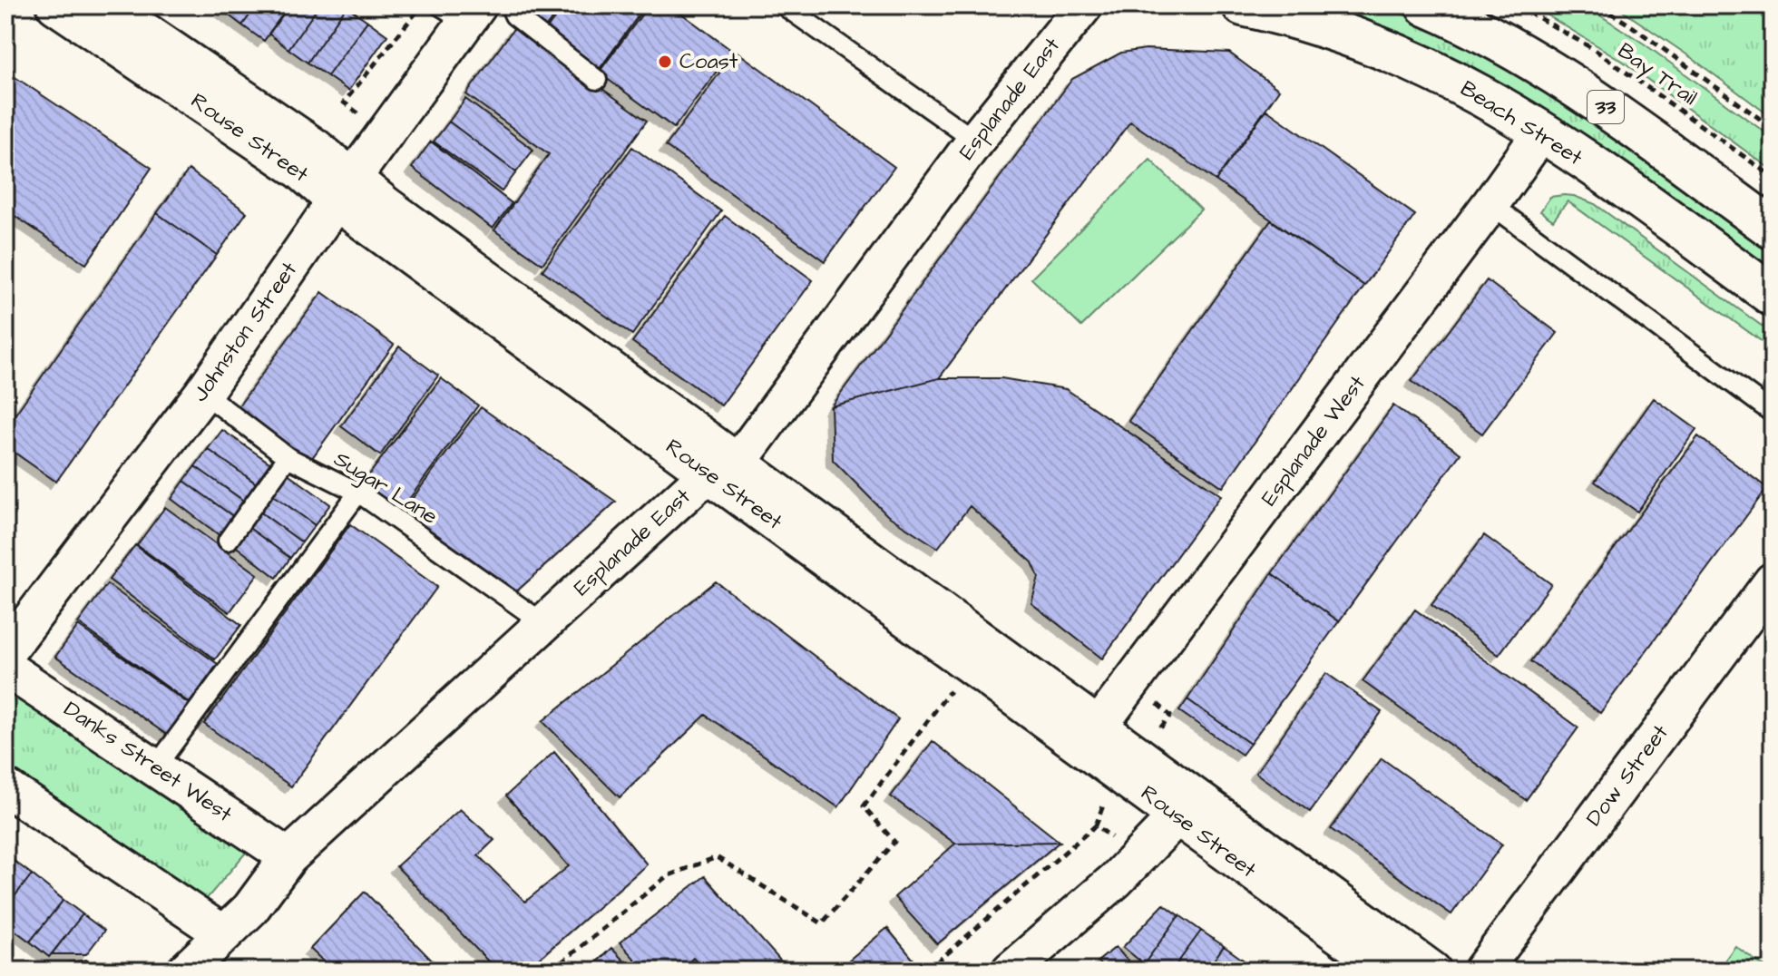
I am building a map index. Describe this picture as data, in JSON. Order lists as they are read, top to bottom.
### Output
{
  "streets": {
    "main road": ["33", "Beach Street"],
    "street": [
      "Esplanade East",
      "Rouse Street",
      "Johnston Street",
      "Esplanade West",
      "Danks Street West",
      "Dow Street"
    ],
    "lane": ["Sugar Lane"],
    "path": ["Bay Trail"]
  },
  "crossings": [
    ["Esplanade East", "Rouse Street"],
    ["Esplanade East", "Sugar Lane"],
    ["Esplanade East", "Danks Street West"],
    ["Beach Street", "Esplanade West"],
    ["Rouse Street", "Johnston Street"],
    ["Rouse Street", "Esplanade West"],
    ["Johnston Street", "Sugar Lane"]
  ],
  "places": ["Coast"]
}
